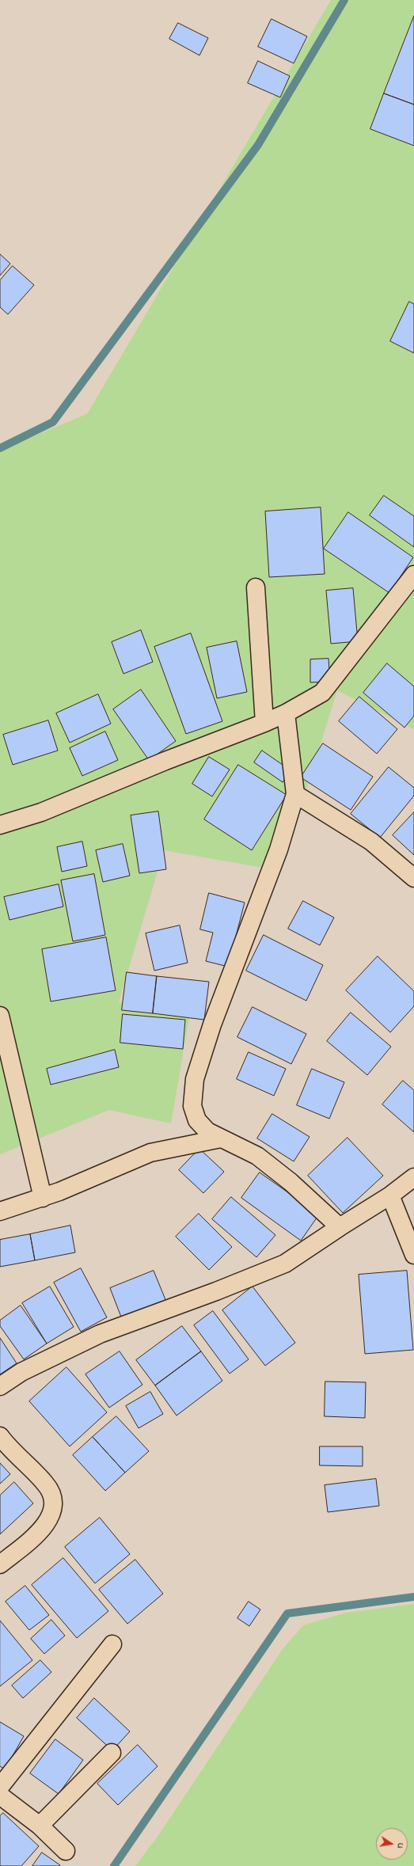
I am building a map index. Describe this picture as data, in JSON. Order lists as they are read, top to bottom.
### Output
{
  "north": "right"
}
